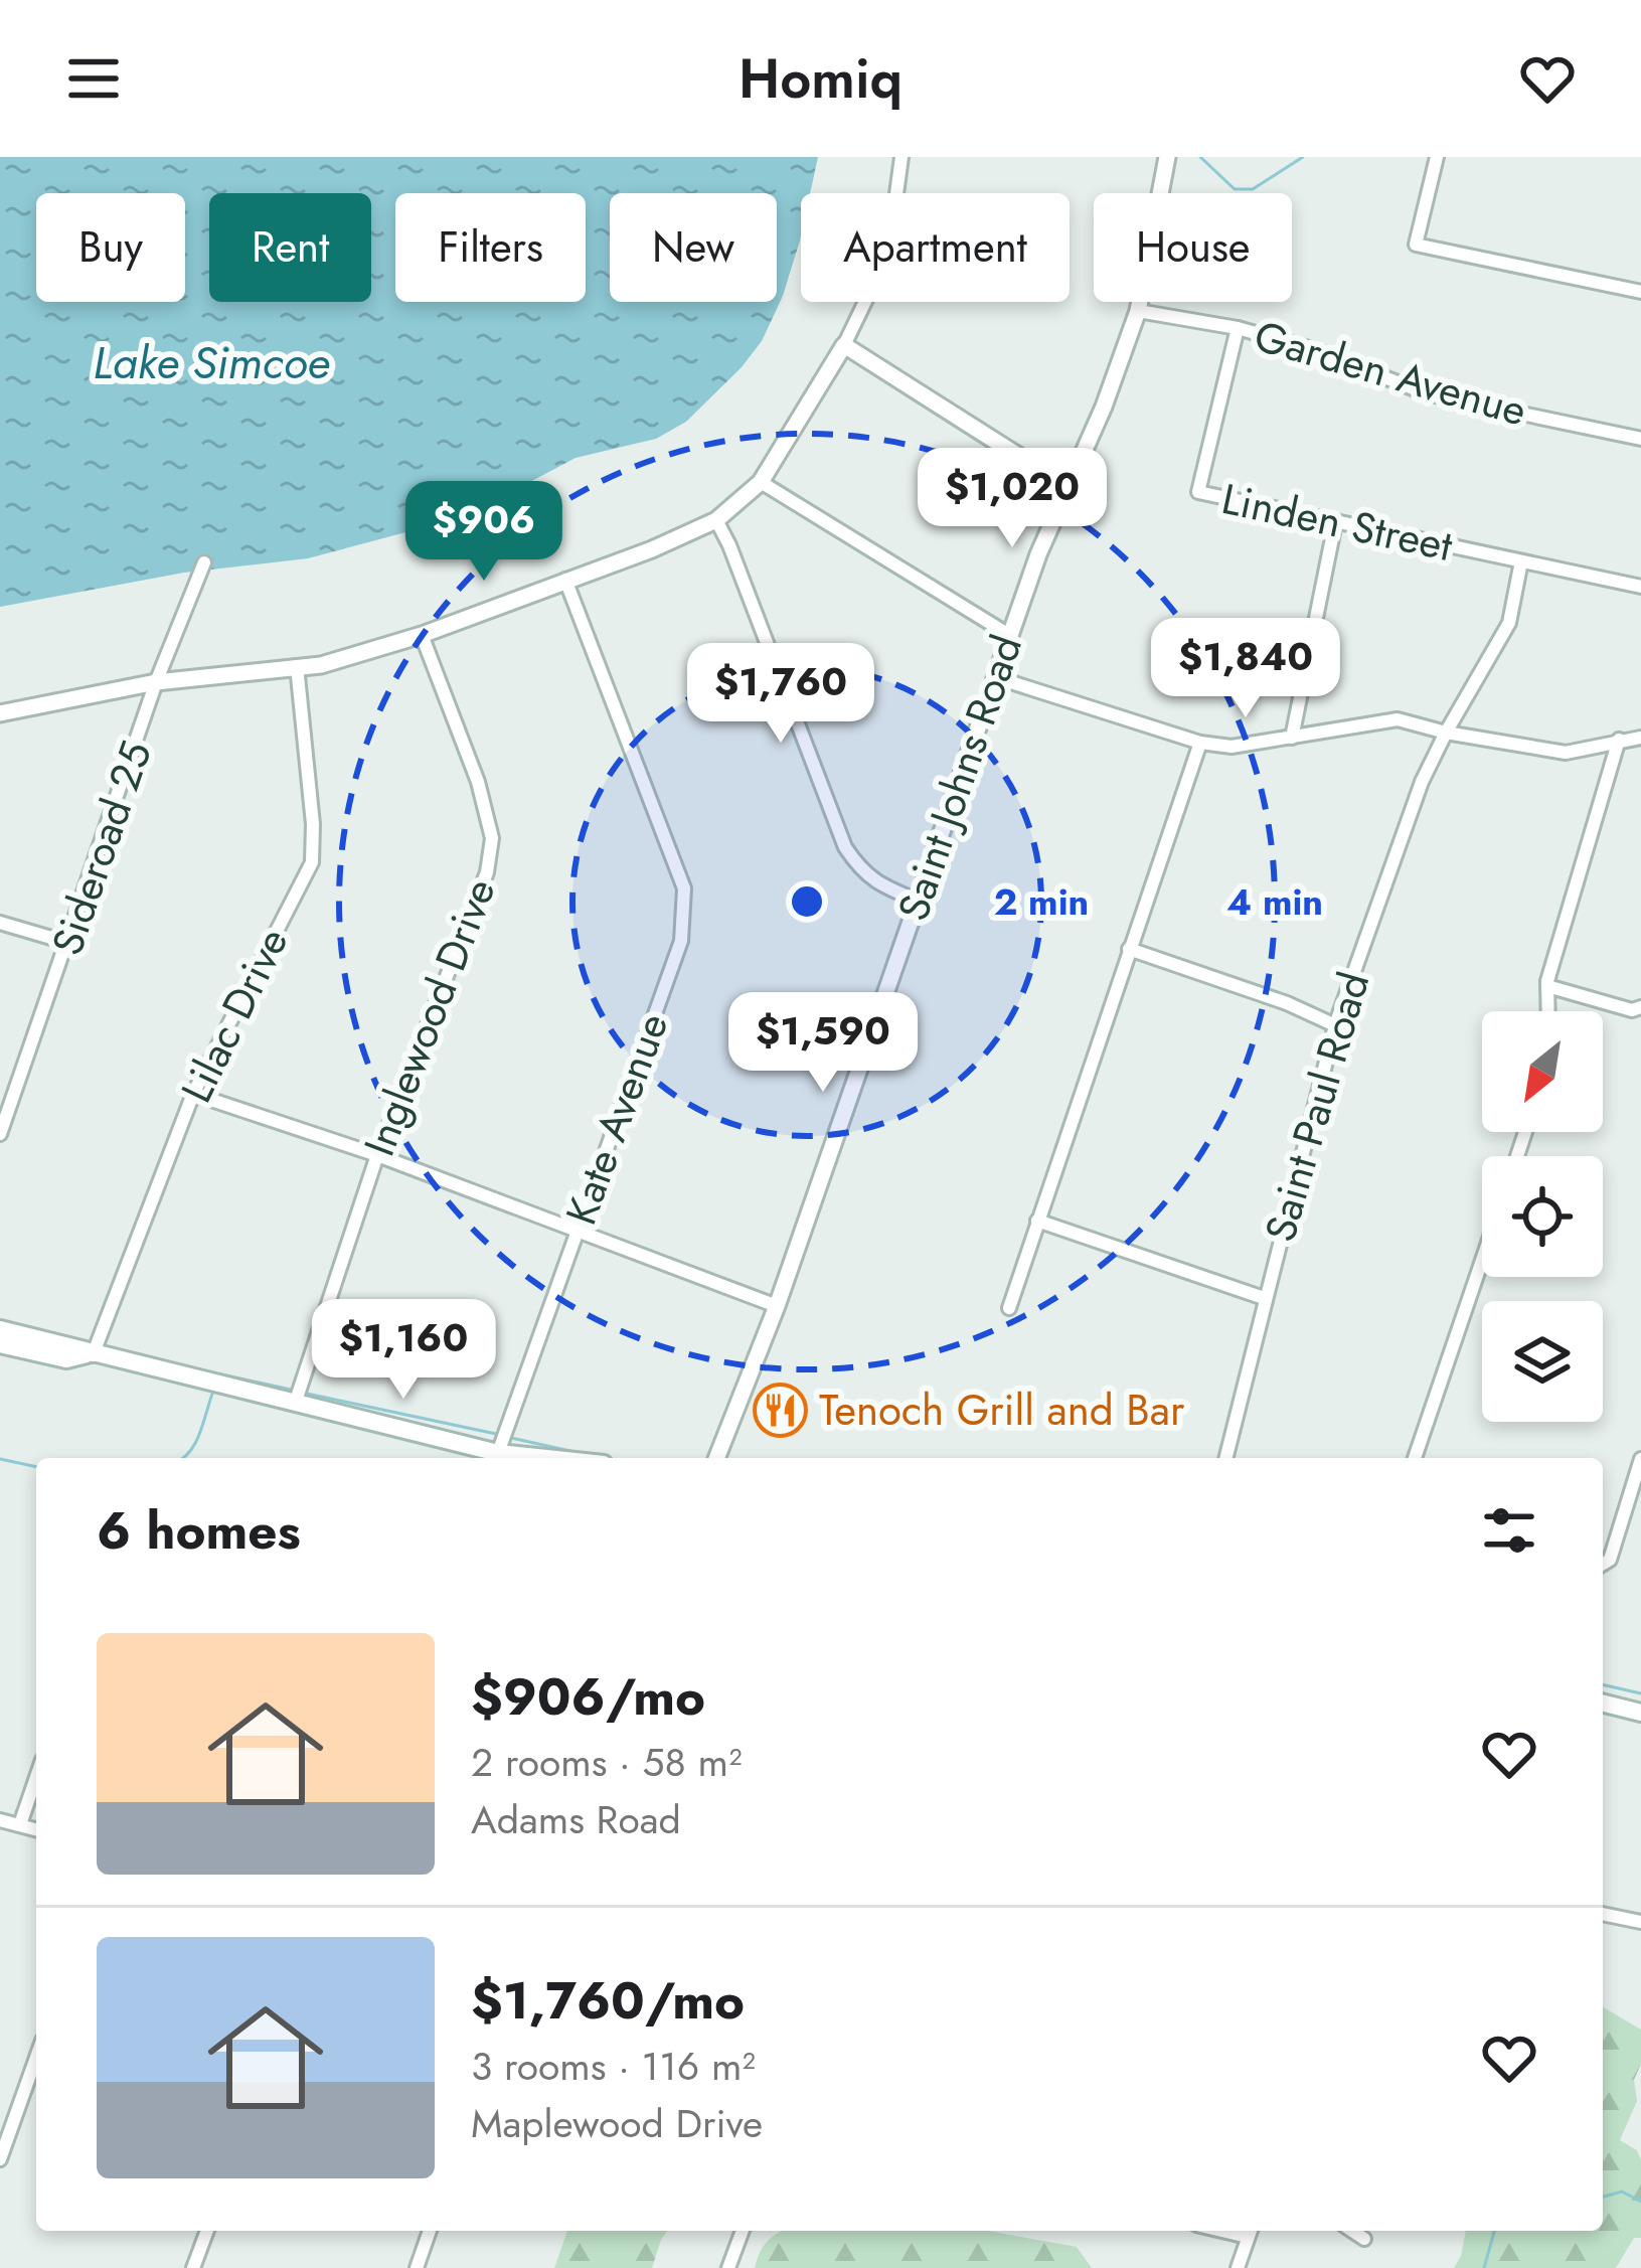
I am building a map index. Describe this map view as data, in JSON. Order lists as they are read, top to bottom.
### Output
{
  "streets": {
    "street": [
      "Garden Avenue",
      "Linden Street",
      "Saint Johns Road",
      "Sideroad 25",
      "Lilac Drive",
      "Inglewood Drive",
      "Saint Paul Road",
      "Kate Avenue"
    ]
  },
  "crossings": [
    ["Garden Avenue", "Linden Street"],
    ["Garden Avenue", "Saint Johns Road"],
    ["Linden Street", "Saint Paul Road"]
  ],
  "water": ["Lake Simcoe"],
  "places": {
    "restaurant": ["Tenoch Grill and Bar"]
  },
  "north": "bottom left",
  "page": {
    "header": "Homiq",
    "chip": [
      "Buy",
      "Rent",
      "Filters",
      "New",
      "Apartment",
      "House"
    ],
    "price": [
      "$1,020",
      "$906",
      "$1,840",
      "$1,760",
      "$1,590",
      "$1,160"
    ],
    "heading": "6 homes",
    "list": [
      {
        "name": "$906/mo",
        "note": "2 rooms · 58 m² · Adams Road"
      },
      {
        "name": "$1,760/mo",
        "note": "3 rooms · 116 m² · Maplewood Drive"
      }
    ]
  },
  "rings": ["2 min", "4 min"]
}
